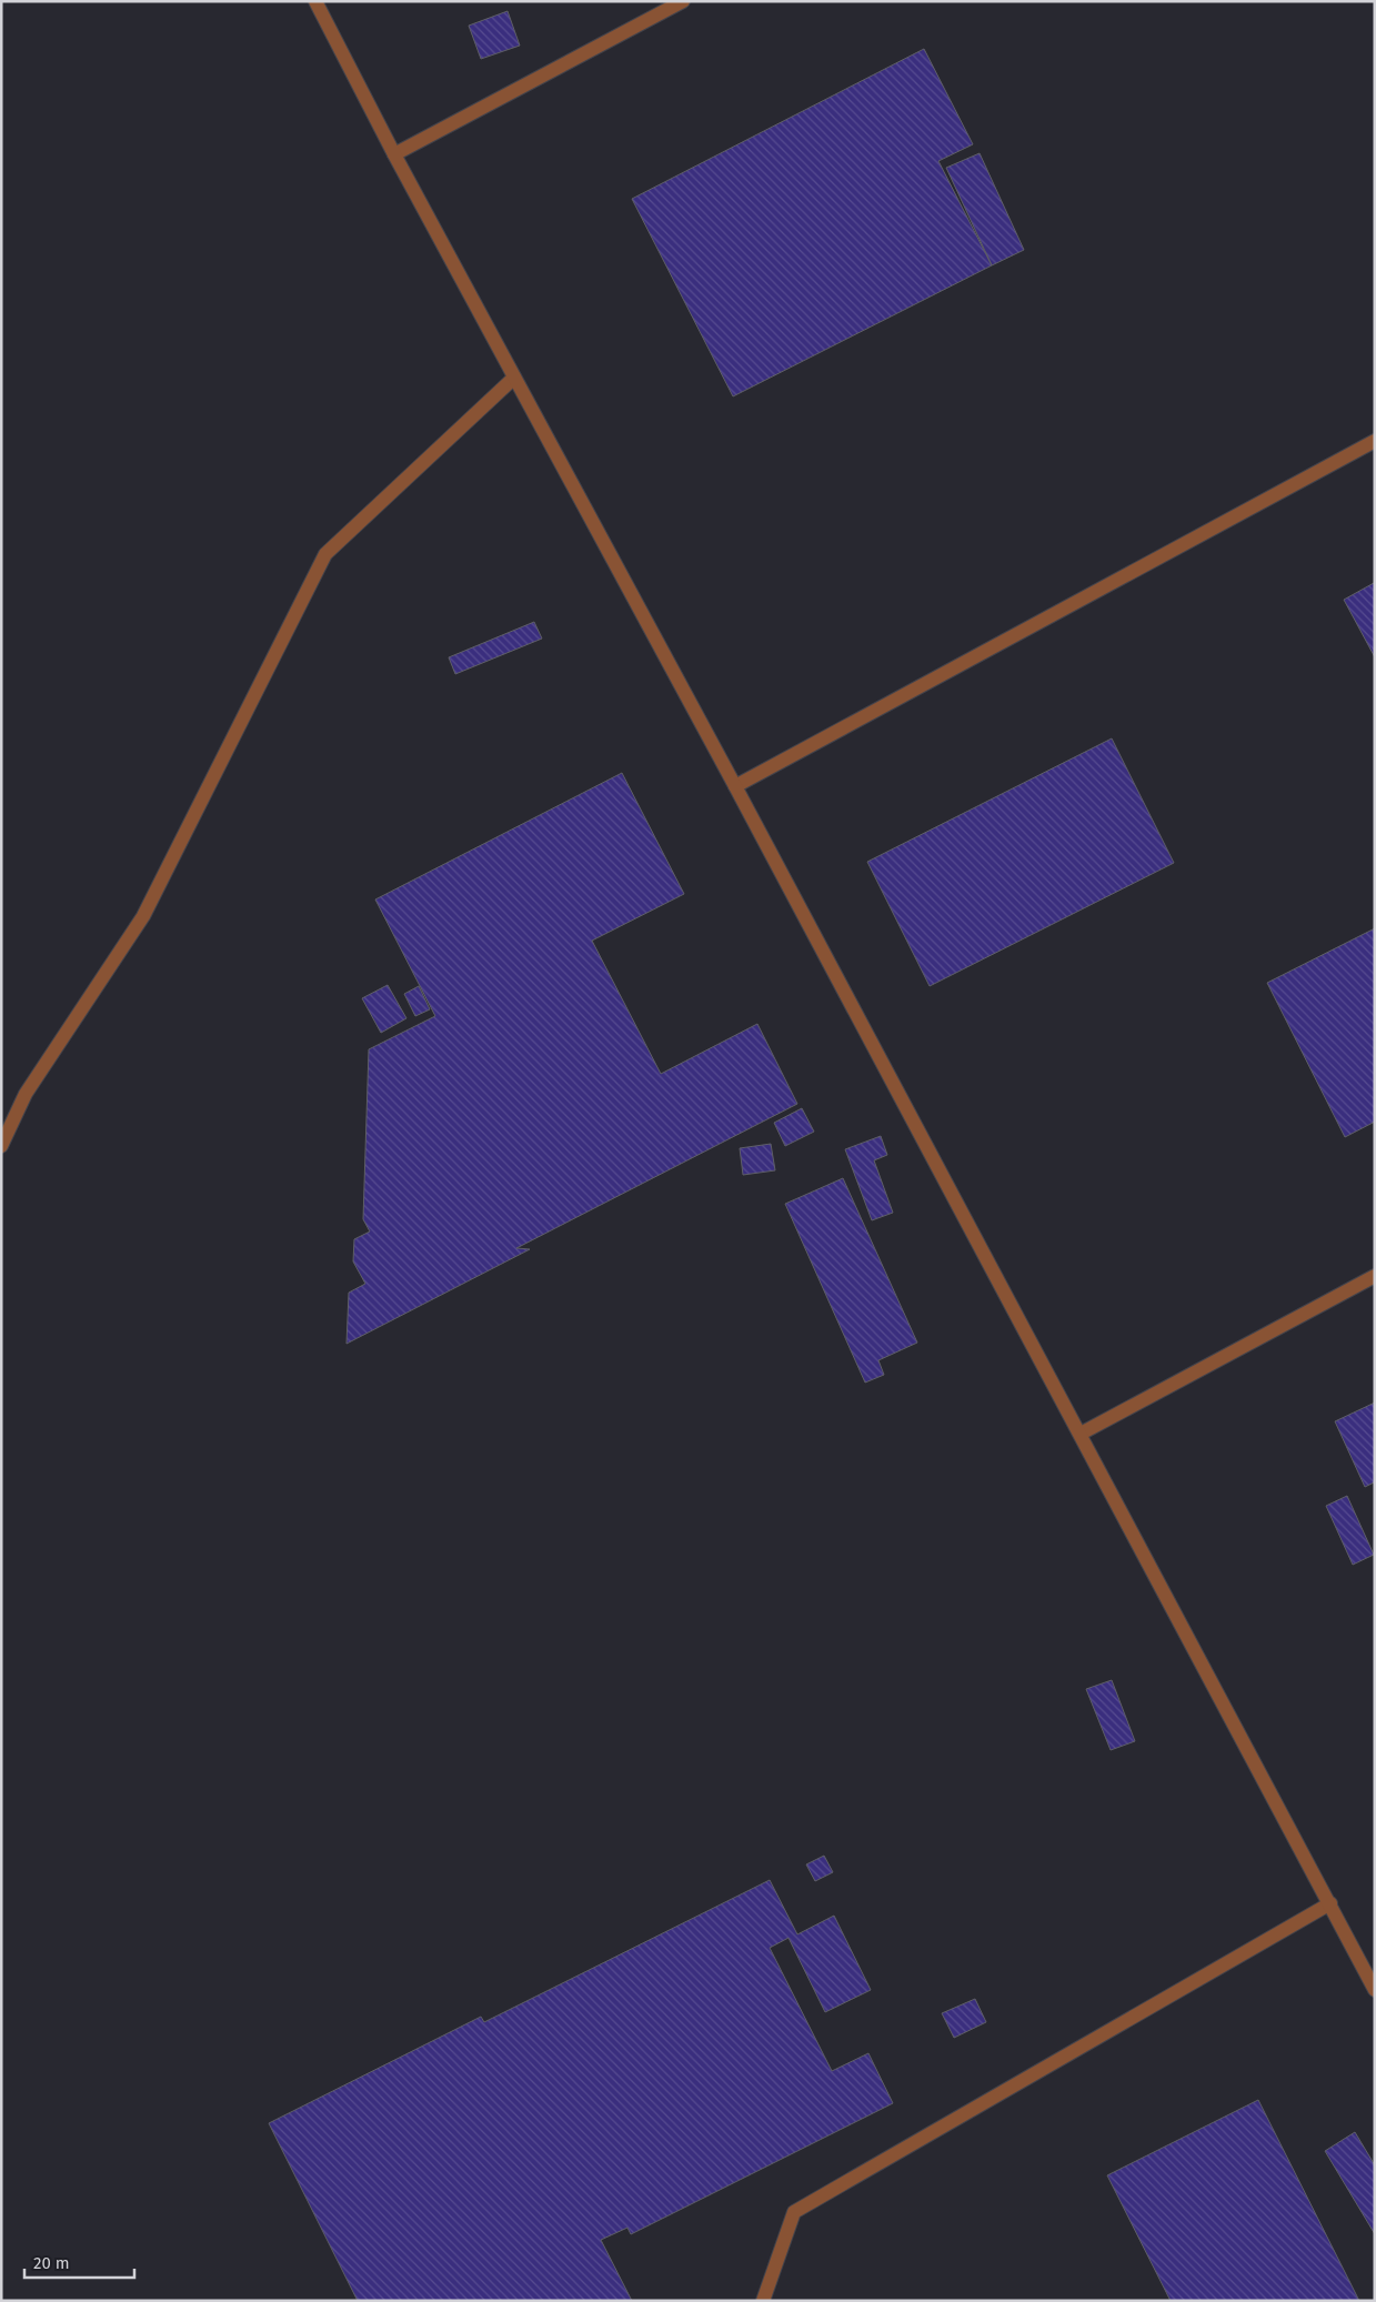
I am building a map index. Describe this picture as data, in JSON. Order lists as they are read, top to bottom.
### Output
{
  "scale_bar": "20 m"
}
